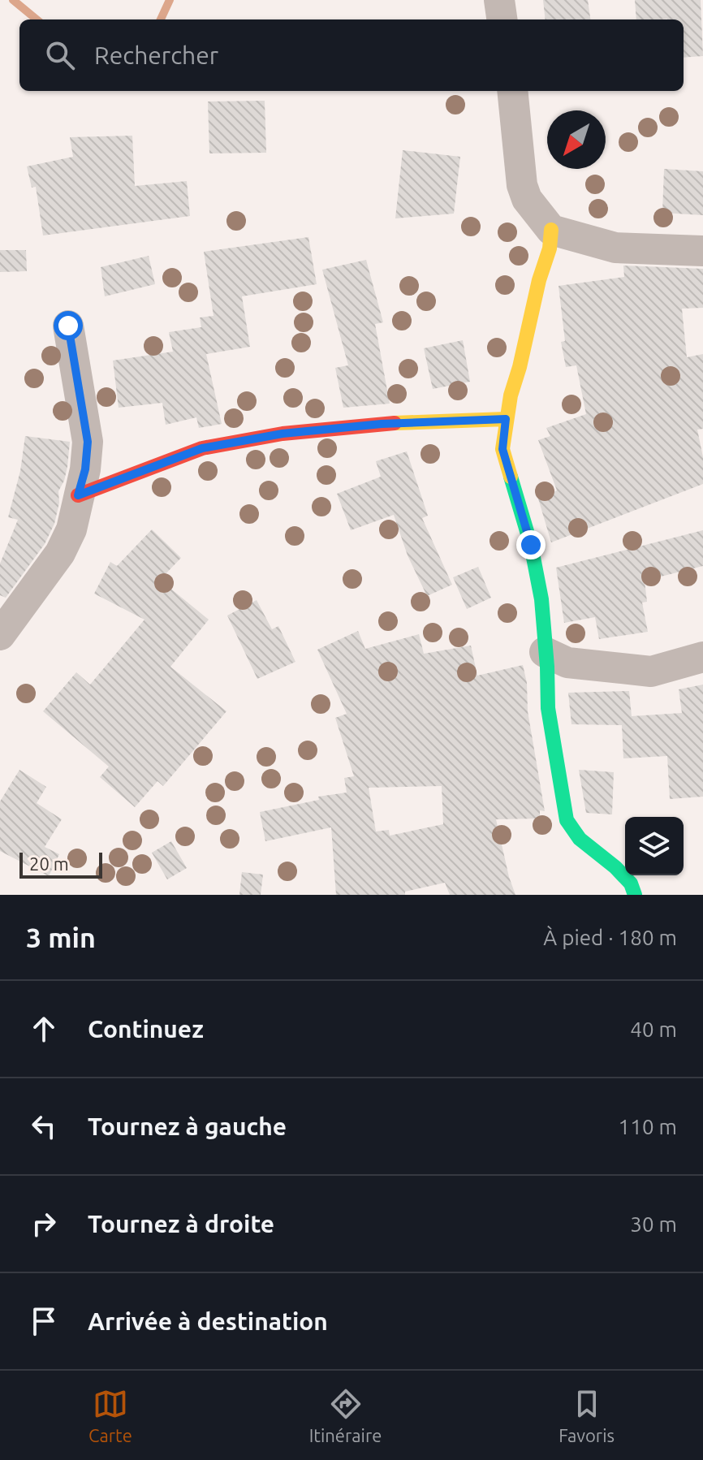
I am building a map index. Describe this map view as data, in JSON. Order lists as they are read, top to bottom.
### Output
{
  "scale_bar": "20 m",
  "north": "bottom left",
  "page": {
    "search": "Rechercher",
    "scale": "20 m",
    "heading": ["3 min", "À pied · 180 m"],
    "list": [
      ["Continuez", "40 m"],
      ["Tournez à gauche", "110 m"],
      ["Tournez à droite", "30 m"],
      "Arrivée à destination"
    ],
    "nav": ["Carte", "Itinéraire", "Favoris"]
  }
}
